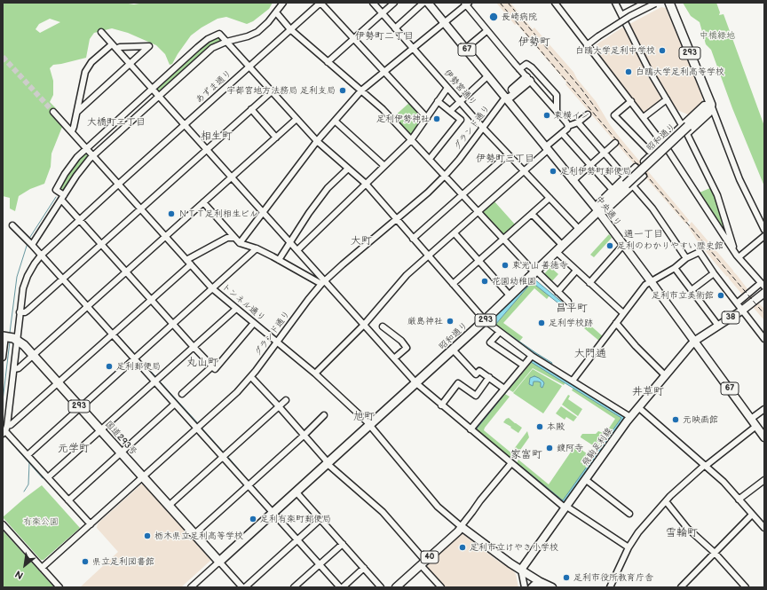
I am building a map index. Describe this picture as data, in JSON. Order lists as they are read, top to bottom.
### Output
{
  "streets": {
    "highway": ["293", "昭和通り", "国道293号"],
    "main road": [
      "67",
      "中央通り",
      "38",
      "飛駒足利線",
      "40"
    ],
    "street": [
      "あずま通り",
      "伊勢宮通り",
      "グランド通り",
      "トンネル通り"
    ]
  },
  "crossings": [
    ["293", "昭和通り"],
    ["あずま通り", "トンネル通り"],
    ["あずま通り", "国道293号"],
    ["伊勢宮通り", "グランド通り"],
    ["伊勢宮通り", "昭和通り"],
    ["グランド通り", "中央通り"],
    ["グランド通り", "トンネル通り"],
    ["グランド通り", "国道293号"],
    ["昭和通り", "中央通り"],
    ["昭和通り", "トンネル通り"],
    ["昭和通り", "国道293号"],
    ["中央通り", "38"],
    ["中央通り", "飛駒足利線"],
    ["トンネル通り", "40"],
    ["38", "飛駒足利線"]
  ],
  "districts": [
    "伊勢町二丁目",
    "伊勢町",
    "大橋町二丁目",
    "相生町",
    "伊勢町三丁目",
    "通一丁目",
    "大町",
    "昌平町",
    "大門通",
    "丸山町",
    "井草町",
    "旭町",
    "元学町",
    "家富町",
    "雪輪町"
  ],
  "parks": ["中橋緑地", "有楽公園"],
  "places": [
    "長崎病院",
    "白鴎大学足利中学校",
    "白鴎大学足利高等学校",
    "宇都宮地方法務局 足利支局",
    "東横イン",
    "足利伊勢神社",
    "足利伊勢町郵便局",
    "ＮＴＴ足利相生ビル",
    "足利のわかりやすい歴史館",
    "東光山 善徳寺",
    "花園幼稚園",
    "足利市立美術館",
    "厳島神社",
    "足利学校跡",
    "足利郵便局",
    "元映画館",
    "本殿",
    "鑁阿寺",
    "足利有楽町郵便局",
    "栃木県立足利高等学校",
    "足利市立けやき小学校",
    "県立足利図書館",
    "足利市役所教育庁舎"
  ],
  "north": "bottom left"
}
